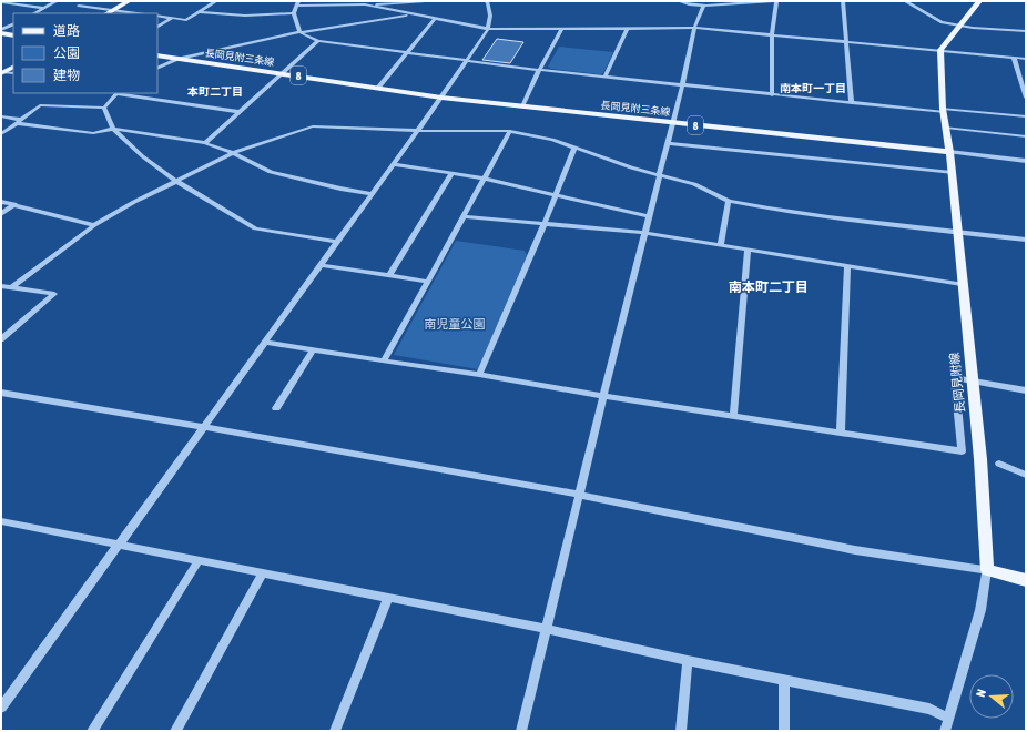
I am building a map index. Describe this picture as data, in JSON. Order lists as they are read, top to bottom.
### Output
{
  "streets": {
    "main road": ["長岡見附三条線", "8", "長岡見附線"]
  },
  "crossings": [
    ["長岡見附三条線", "長岡見附線"]
  ],
  "districts": ["南本町一丁目", "本町二丁目", "南本町二丁目"],
  "parks": ["南児童公園"],
  "legend": ["道路", "公園", "建物"],
  "north": "left"
}
